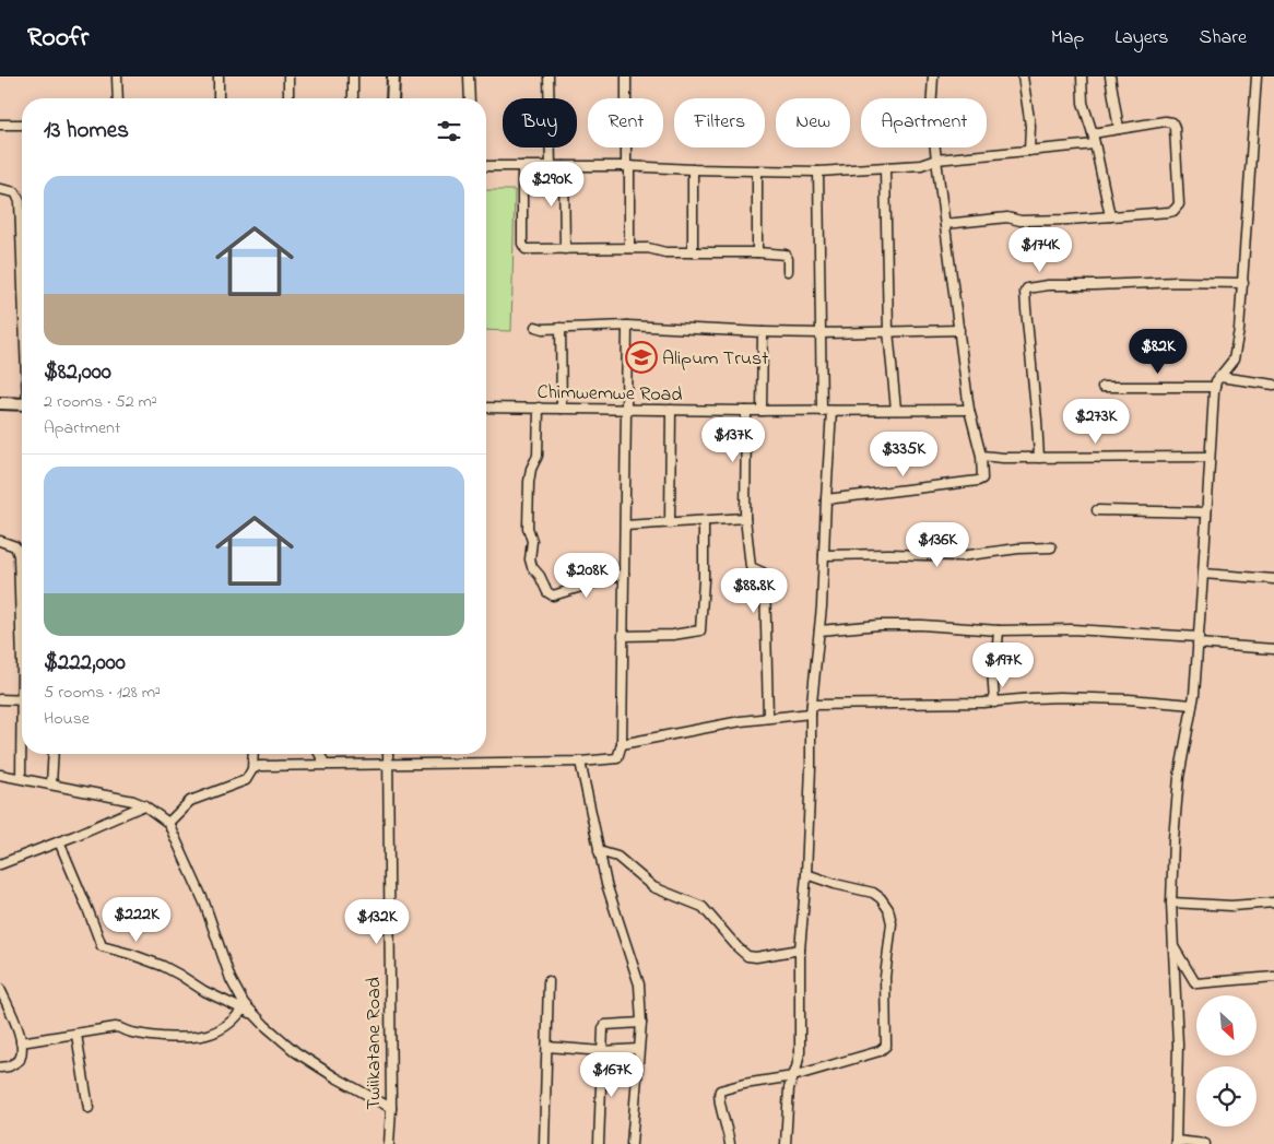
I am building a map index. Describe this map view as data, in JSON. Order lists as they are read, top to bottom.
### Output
{
  "streets": {
    "street": ["Chimwemwe Road", "Twiikatane Road"]
  },
  "places": {
    "school or university": ["Alipum Trust"]
  },
  "north": "bottom right",
  "page": {
    "header": "Roofr",
    "nav": ["Map", "Layers", "Share"],
    "chip": [
      "Buy",
      "Rent",
      "Filters",
      "New",
      "Apartment"
    ],
    "heading": "13 homes",
    "price": [
      "$290K",
      "$174K",
      "$82K",
      "$273K",
      "$137K",
      "$335K",
      "$136K",
      "$208K",
      "$88.8K",
      "$197K",
      "$222K",
      "$132K",
      "$167K"
    ],
    "list": [
      {
        "name": "$82,000",
        "note": "2 rooms · 52 m² · Apartment"
      },
      {
        "name": "$222,000",
        "note": "5 rooms · 128 m² · House"
      }
    ]
  }
}
